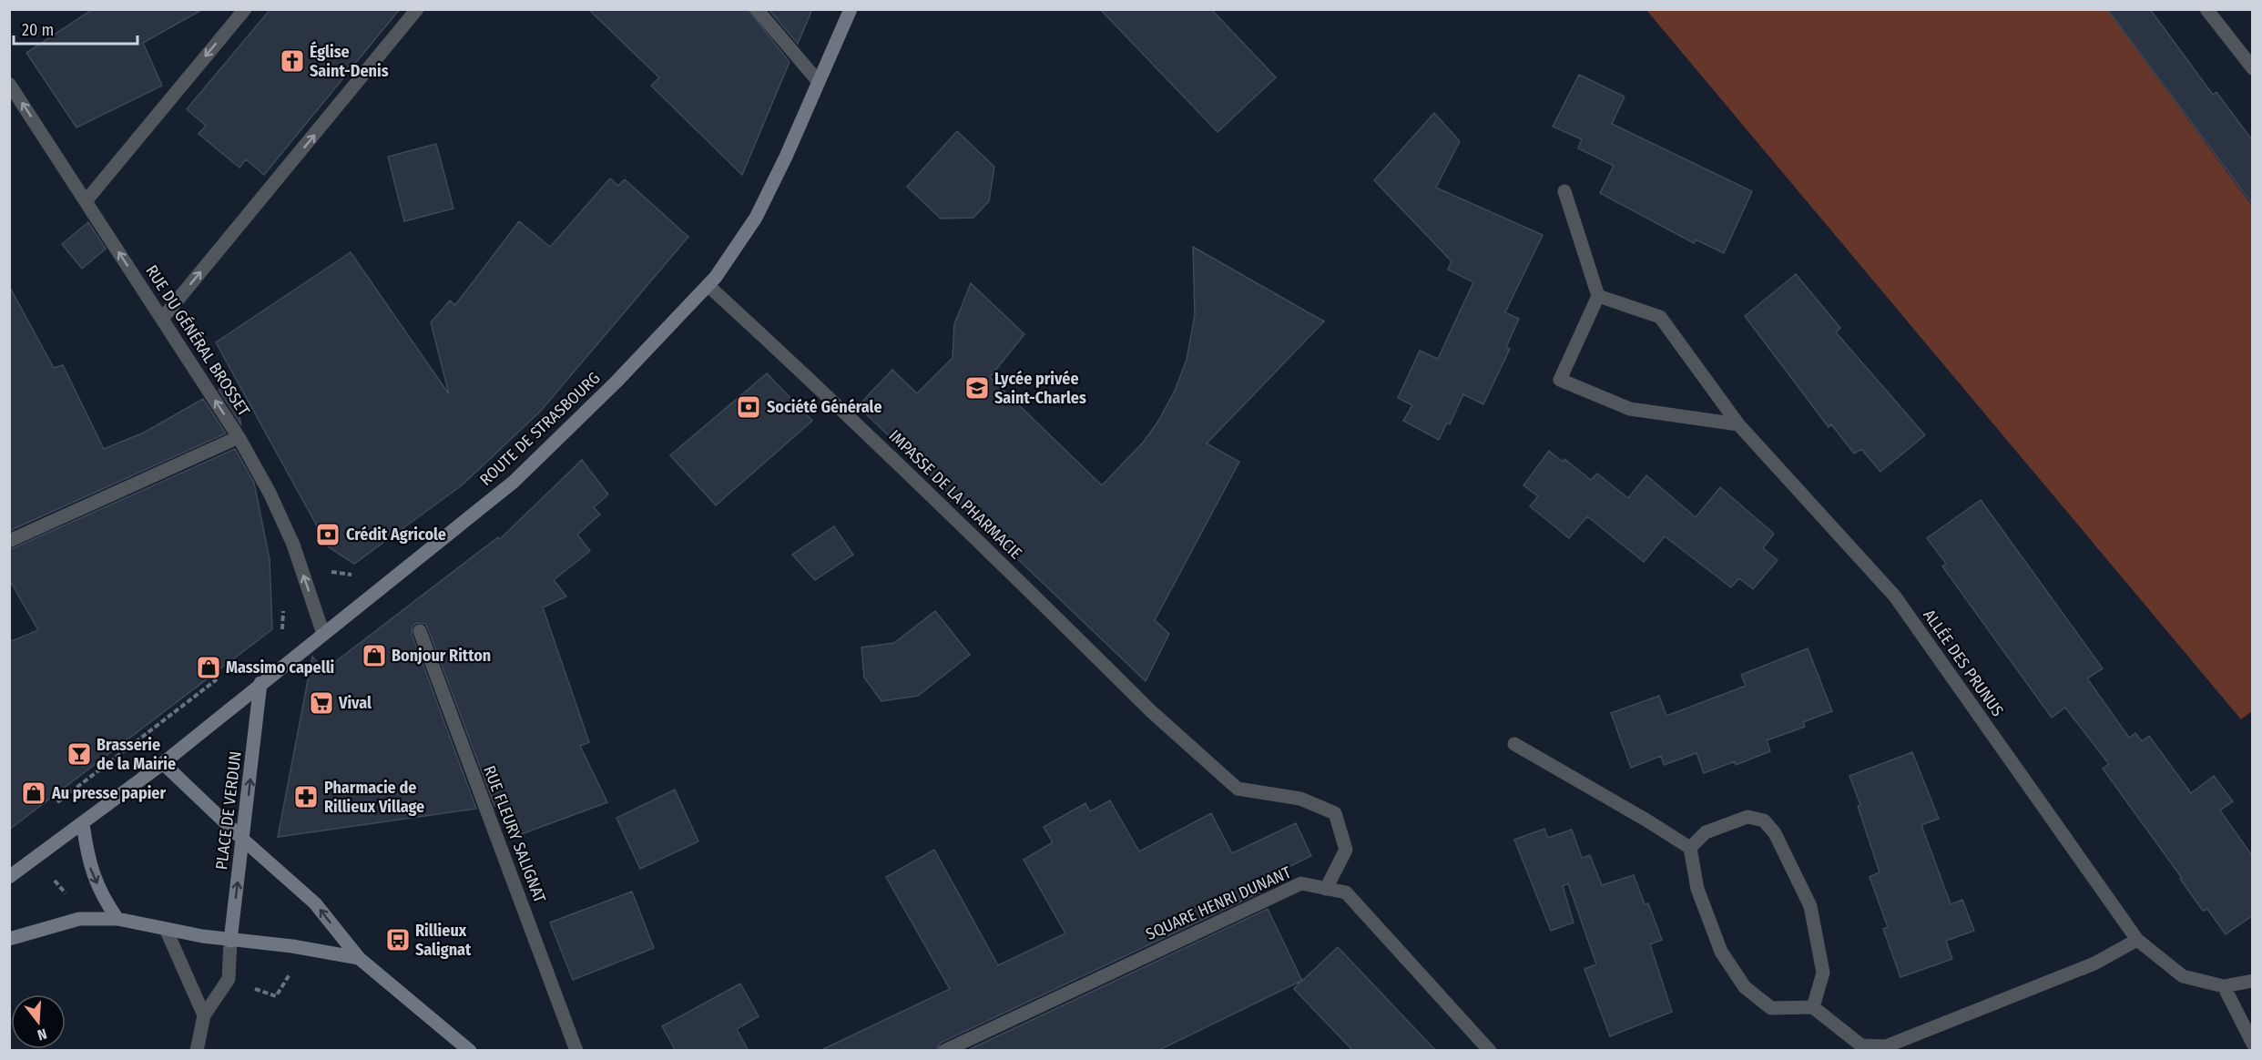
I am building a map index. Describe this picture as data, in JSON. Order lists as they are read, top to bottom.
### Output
{
  "streets": {
    "main road": ["ROUTE DE STRASBOURG", "PLACE DE VERDUN"],
    "street": [
      "RUE DU GÉNÉRAL BROSSET",
      "IMPASSE DE LA PHARMACIE",
      "ALLÉE DES PRUNUS",
      "RUE FLEURY SALIGNAT",
      "SQUARE HENRI DUNANT"
    ]
  },
  "crossings": [
    ["RUE DU GÉNÉRAL BROSSET", "ROUTE DE STRASBOURG"],
    ["ROUTE DE STRASBOURG", "IMPASSE DE LA PHARMACIE"],
    ["ROUTE DE STRASBOURG", "PLACE DE VERDUN"],
    ["IMPASSE DE LA PHARMACIE", "SQUARE HENRI DUNANT"]
  ],
  "one_way": ["RUE DU GÉNÉRAL BROSSET", "PLACE DE VERDUN"],
  "places": {
    "church": ["Église Saint-Denis"],
    "school or university": ["Lycée privée Saint-Charles"],
    "bank": ["Société Générale", "Crédit Agricole"],
    "shop": ["Bonjour Ritton", "Massimo capelli", "Au presse papier"],
    "supermarket": ["Vival"],
    "bar": ["Brasserie de la Mairie"],
    "pharmacy": ["Pharmacie de Rillieux Village"],
    "bus stop": ["Rillieux Salignat"]
  },
  "scale_bar": "20 m",
  "north": "bottom"
}
